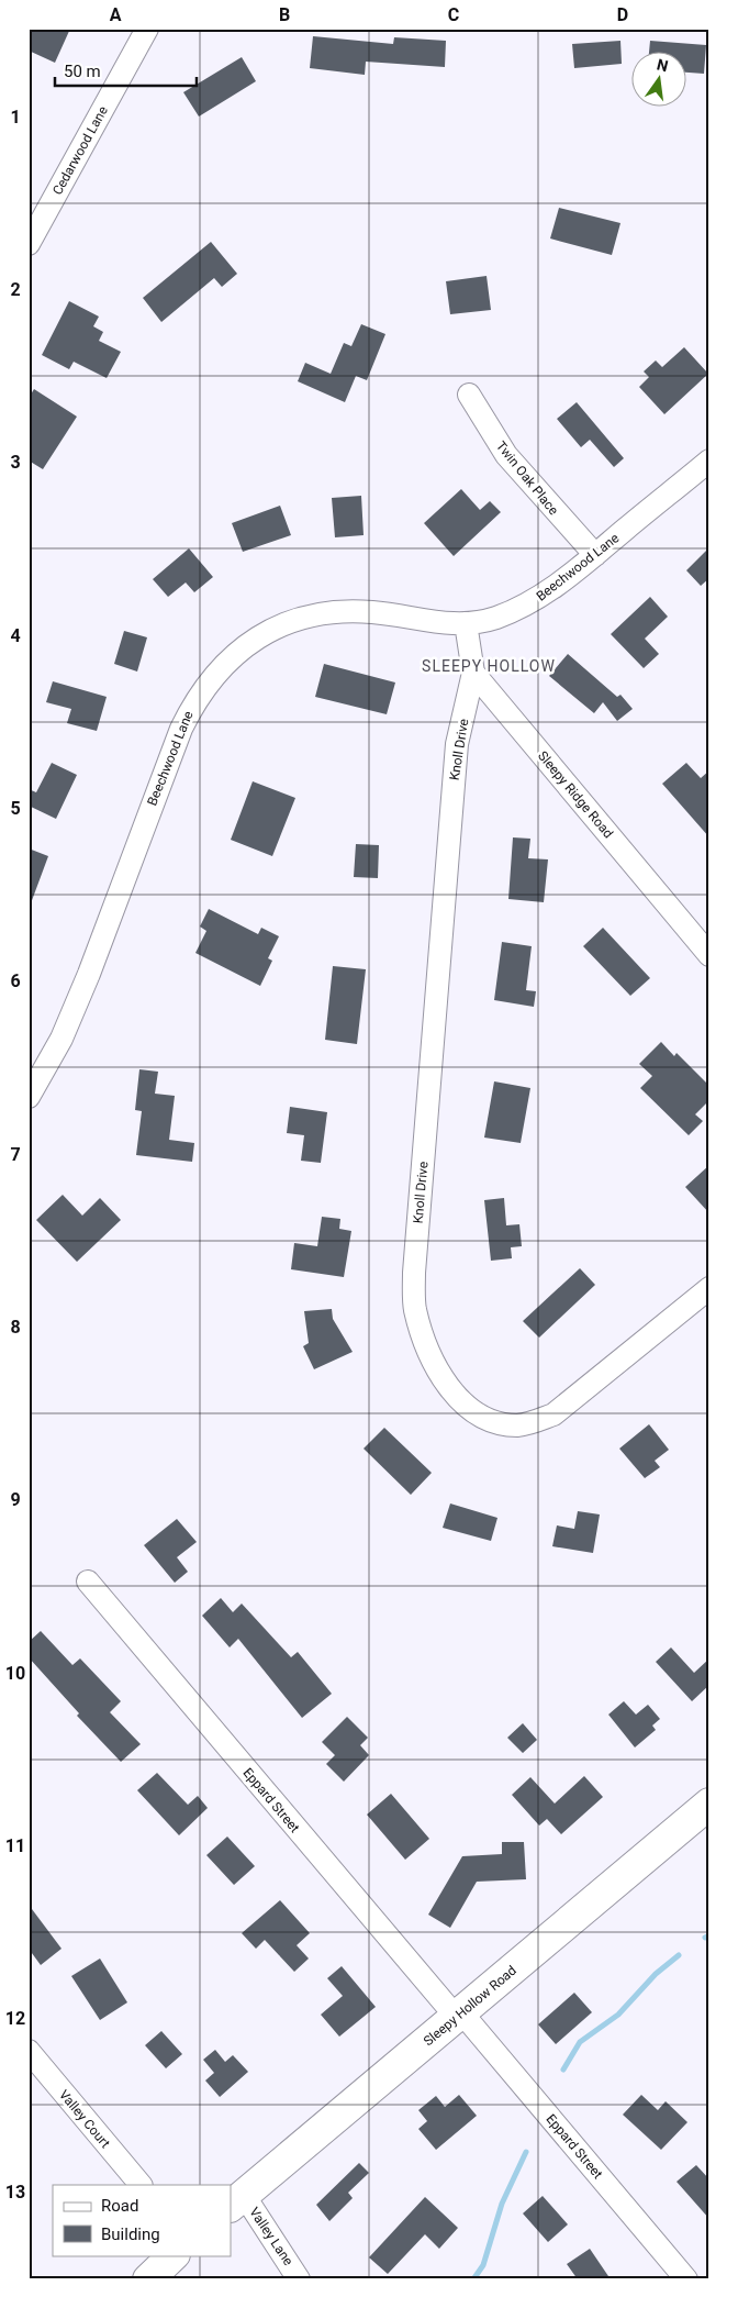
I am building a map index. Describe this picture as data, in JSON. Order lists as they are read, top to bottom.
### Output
{
  "streets": {
    "main road": ["Sleepy Hollow Road"],
    "street": [
      "Cedarwood Lane",
      "Twin Oak Place",
      "Beechwood Lane",
      "Knoll Drive",
      "Sleepy Ridge Road",
      "Eppard Street",
      "Valley Court",
      "Valley Lane"
    ]
  },
  "crossings": [
    ["Twin Oak Place", "Beechwood Lane"],
    ["Knoll Drive", "Sleepy Ridge Road"],
    ["Eppard Street", "Sleepy Hollow Road"],
    ["Sleepy Hollow Road", "Valley Lane"]
  ],
  "districts": ["SLEEPY HOLLOW"],
  "legend": ["Road", "Building"],
  "scale_bar": "50 m",
  "north": "top",
  "grid": {
    "columns": [
      "A",
      "B",
      "C",
      "D"
    ],
    "rows": [
      "1",
      "2",
      "3",
      "4",
      "5",
      "6",
      "7",
      "8",
      "9",
      "10",
      "11",
      "12",
      "13"
    ]
  }
}
